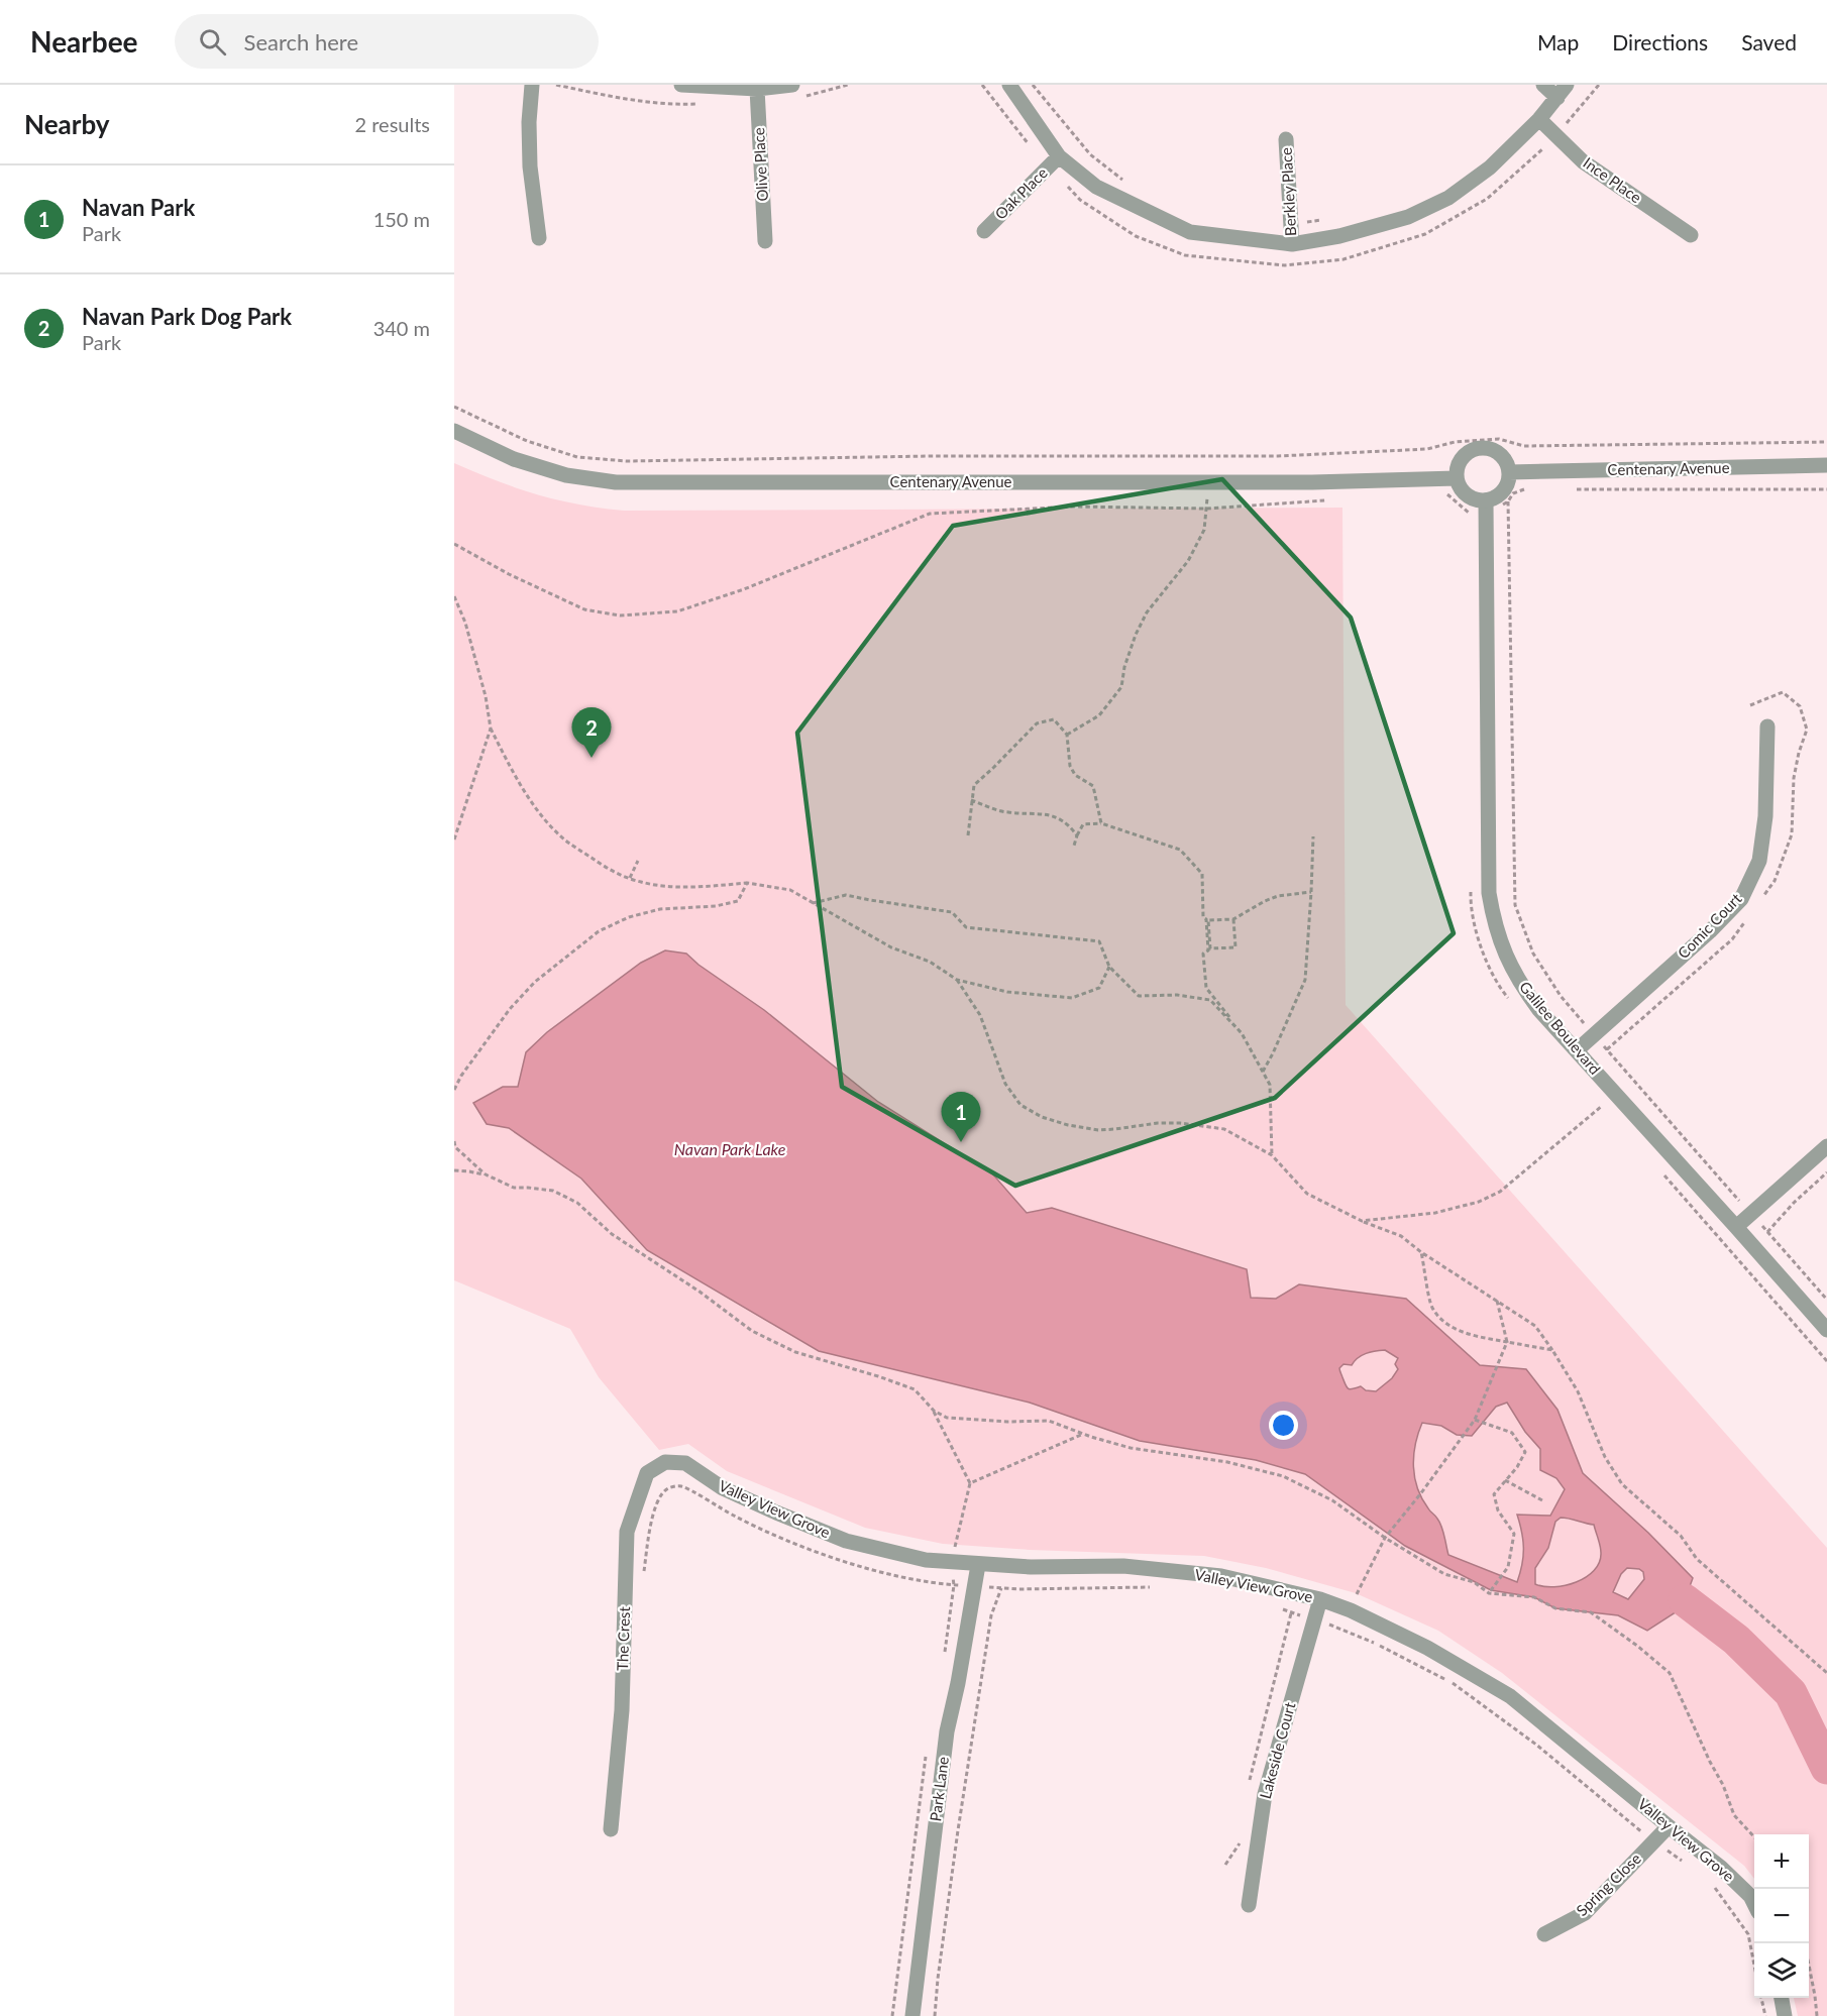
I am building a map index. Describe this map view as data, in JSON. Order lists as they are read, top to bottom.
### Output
{
  "streets": {
    "street": [
      "Olive Place",
      "Ince Place",
      "Berkley Place",
      "Oak Place",
      "Centenary Avenue",
      "Comic Court",
      "Galilee Boulevard",
      "Valley View Grove",
      "The Crest",
      "Lakeside Court",
      "Park Lane",
      "Spring Close"
    ]
  },
  "crossings": [
    ["Centenary Avenue", "Galilee Boulevard"],
    ["Comic Court", "Galilee Boulevard"],
    ["Valley View Grove", "The Crest"],
    ["Valley View Grove", "Lakeside Court"],
    ["Valley View Grove", "Park Lane"],
    ["Valley View Grove", "Spring Close"]
  ],
  "water": ["Navan Park Lake"],
  "page": {
    "header": "Nearbee",
    "search": "Search here",
    "nav": ["Map", "Directions", "Saved"],
    "heading": ["Nearby", "2 results"],
    "list": [
      {
        "mark": "1",
        "name": "Navan Park",
        "note": "Park",
        "value": "150 m"
      },
      {
        "mark": "2",
        "name": "Navan Park Dog Park",
        "note": "Park",
        "value": "340 m"
      }
    ],
    "pins": ["2", "1"],
    "map_buttons": ["+", "−"]
  }
}
